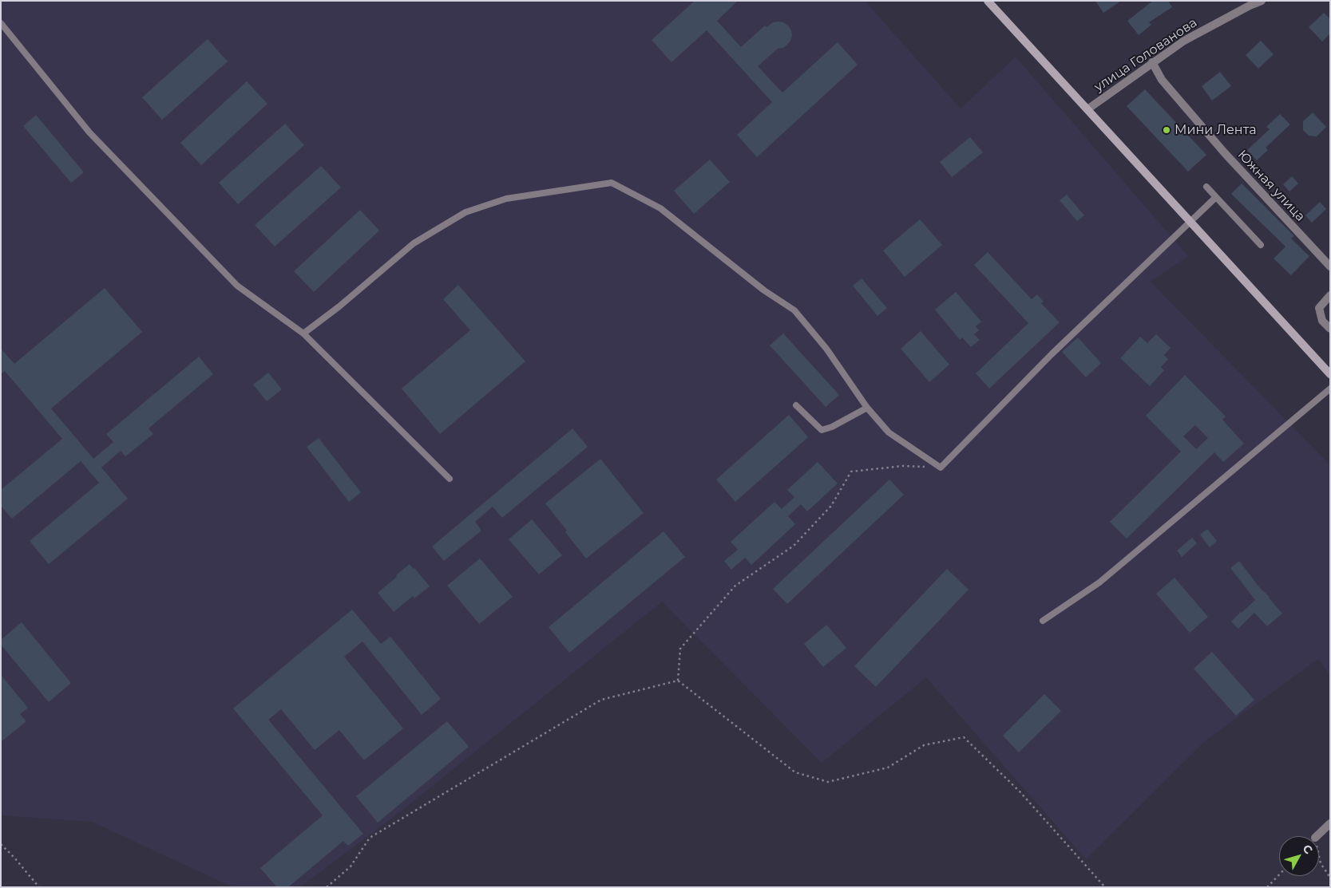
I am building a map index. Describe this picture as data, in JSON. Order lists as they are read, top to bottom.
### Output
{
  "streets": {
    "street": ["улица Голованова", "Южная улица"]
  },
  "crossings": [
    ["улица Голованова", "Южная улица"]
  ],
  "places": ["Мини Лента"],
  "north": "top right"
}
